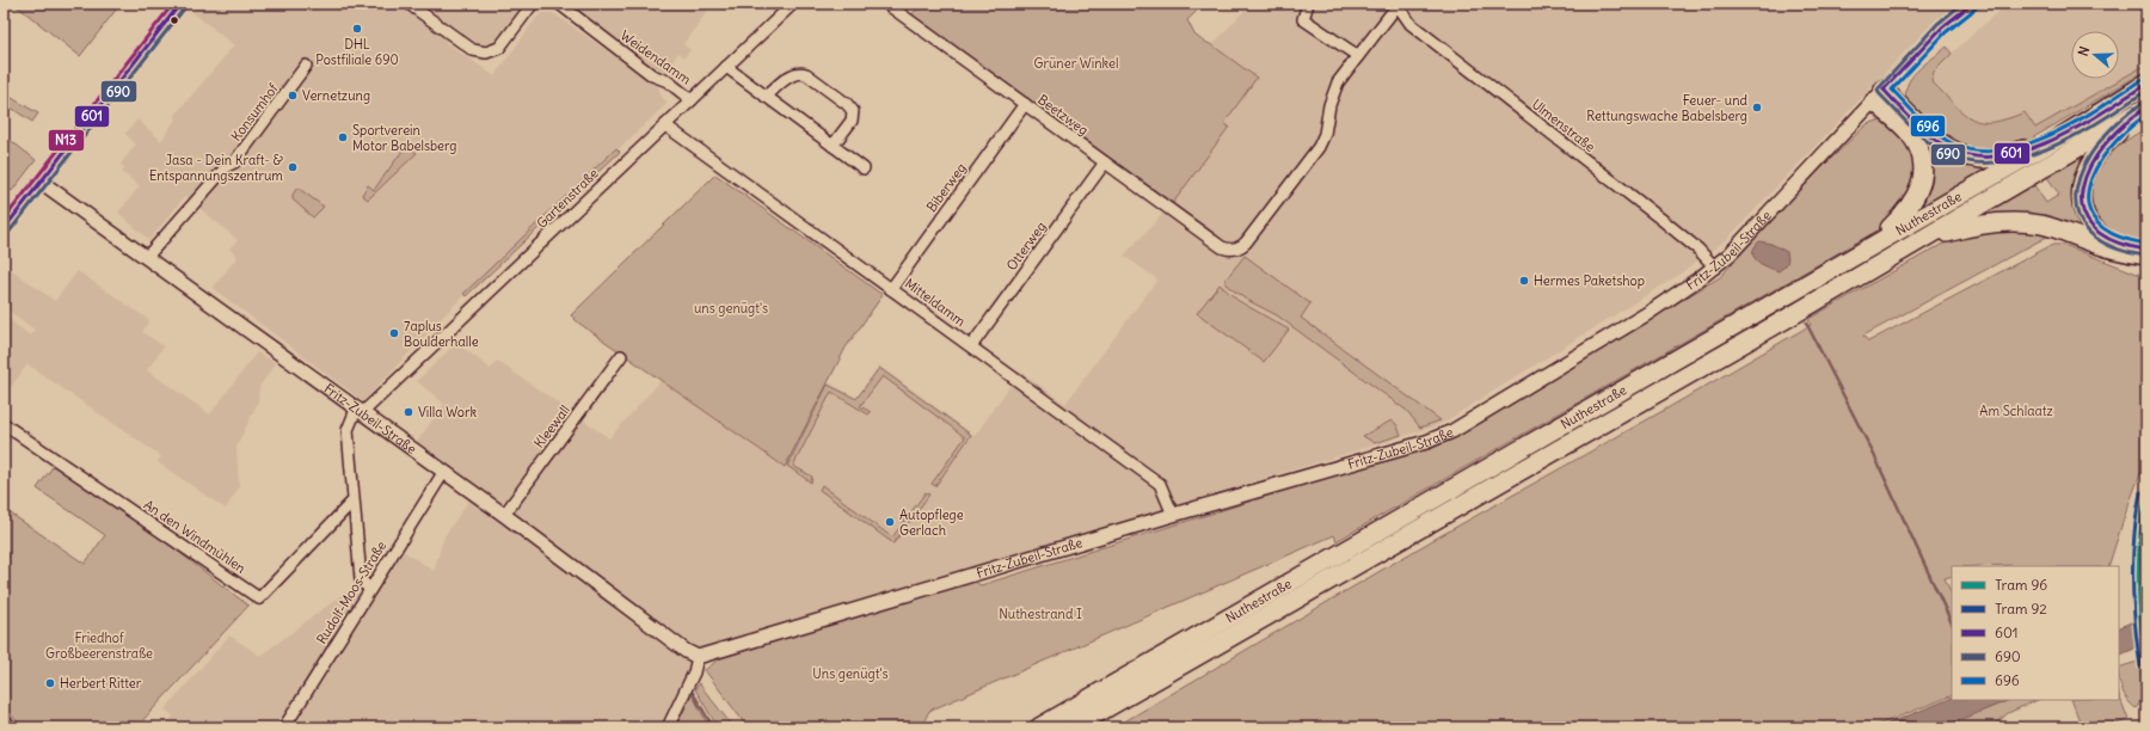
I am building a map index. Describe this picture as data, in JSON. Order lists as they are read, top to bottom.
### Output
{
  "streets": {
    "highway": ["Nuthestraße"],
    "street": [
      "Weidendamm",
      "Konsumhof",
      "Beetzweg",
      "Ulmenstraße",
      "Biberweg",
      "Gartenstraße",
      "Otterweg",
      "Fritz-Zubeil-Straße",
      "Mitteldamm",
      "Kleewall",
      "An den Windmühlen",
      "Rudolf-Moos-Straße"
    ]
  },
  "crossings": [
    ["Weidendamm", "Gartenstraße"],
    ["Konsumhof", "Fritz-Zubeil-Straße"],
    ["Beetzweg", "Biberweg"],
    ["Beetzweg", "Otterweg"],
    ["Ulmenstraße", "Fritz-Zubeil-Straße"],
    ["Biberweg", "Mitteldamm"],
    ["Gartenstraße", "Fritz-Zubeil-Straße"],
    ["Gartenstraße", "Mitteldamm"],
    ["Otterweg", "Mitteldamm"],
    ["Fritz-Zubeil-Straße", "Mitteldamm"],
    ["Fritz-Zubeil-Straße", "Kleewall"],
    ["Fritz-Zubeil-Straße", "Rudolf-Moos-Straße"]
  ],
  "parks": [
    "Grüner Winkel",
    "uns genügt's",
    "Am Schlaatz",
    "Nuthestrand I",
    "Friedhof Großbeerenstraße",
    "Uns genügt’s"
  ],
  "places": [
    "DHL Postfiliale 690",
    "Vernetzung",
    "Feuer- und Rettungswache Babelsberg",
    "Sportverein Motor Babelsberg",
    "Jasa - Dein Kraft- & Entspannungszentrum",
    "Hermes Paketshop",
    "7aplus Boulderhalle",
    "Villa Work",
    "Autopflege Gerlach",
    "Herbert Ritter"
  ],
  "lines": [
    "transit line 601",
    "transit line 690",
    "transit line N13",
    "transit line 696",
    "tram line 92",
    "tram line 96"
  ],
  "legend": [
    "Tram 96",
    "Tram 92",
    "601",
    "690",
    "696"
  ],
  "north": "left"
}
